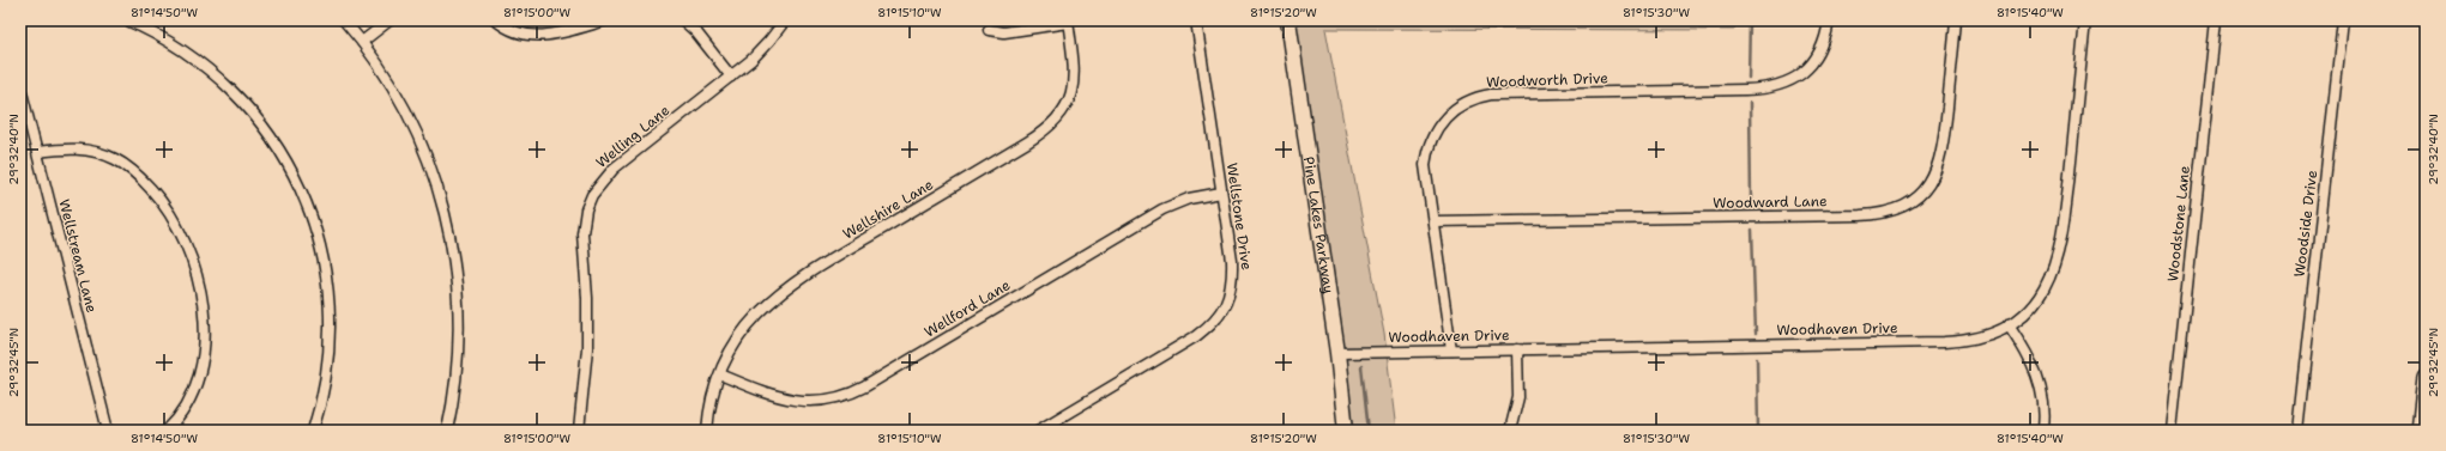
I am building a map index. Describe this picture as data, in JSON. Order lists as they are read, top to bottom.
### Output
{
  "streets": {
    "street": [
      "Woodworth Drive",
      "Welling Lane",
      "Woodward Lane",
      "Wellshire Lane",
      "Wellstone Drive",
      "Woodstone Lane",
      "Woodside Drive",
      "Pine Lakes Parkway",
      "Wellstream Lane",
      "Wellford Lane",
      "Woodhaven Drive"
    ]
  },
  "crossings": [
    ["Woodworth Drive", "Woodward Lane"],
    ["Woodworth Drive", "Woodhaven Drive"],
    ["Wellshire Lane", "Wellford Lane"],
    ["Wellstone Drive", "Wellford Lane"],
    ["Pine Lakes Parkway", "Woodhaven Drive"]
  ],
  "coordinates": [
    "81°14'50\"W",
    "81°15'00\"W",
    "81°15'10\"W",
    "81°15'20\"W",
    "81°15'30\"W",
    "81°15'40\"W",
    "29°32'40\"N",
    "29°32'45\"N"
  ]
}
